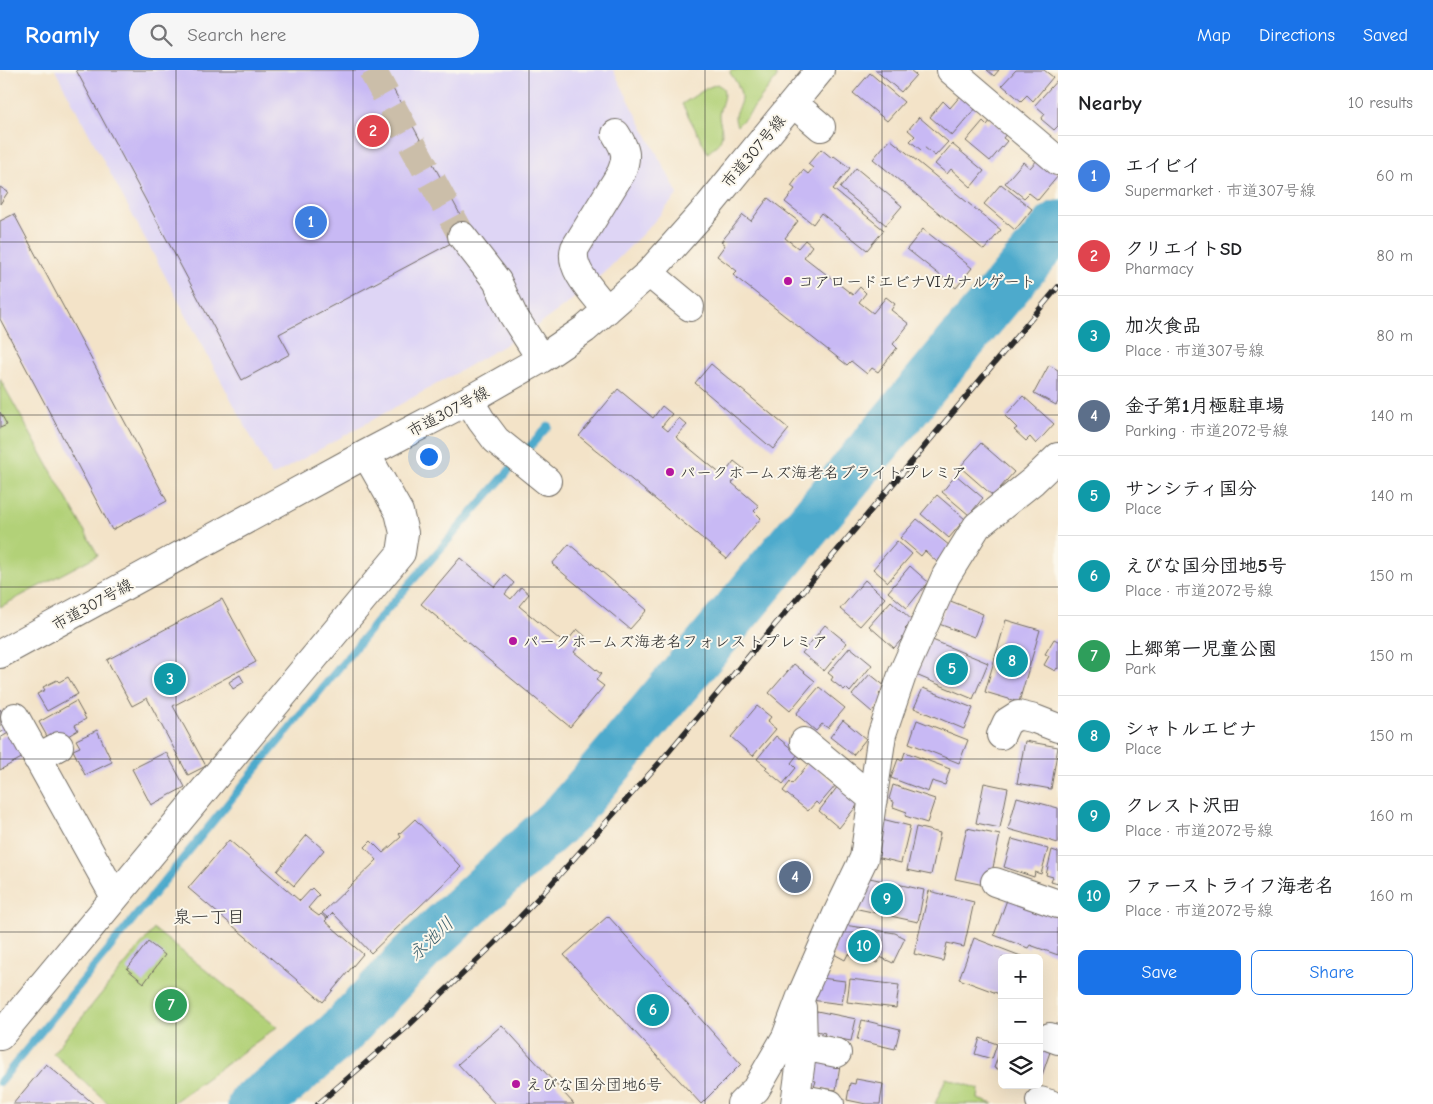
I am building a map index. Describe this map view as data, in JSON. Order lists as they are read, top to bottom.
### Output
{
  "streets": {
    "street": ["市道307号線"]
  },
  "districts": ["泉一丁目"],
  "water": ["永池川"],
  "places": [
    "コアロードエビナVIカナルゲート",
    "パークホームズ海老名ブライトプレミア",
    "パークホームズ海老名フォレストプレミア",
    "えびな国分団地6号"
  ],
  "page": {
    "header": "Roamly",
    "search": "Search here",
    "nav": ["Map", "Directions", "Saved"],
    "heading": ["Nearby", "10 results"],
    "pins": [
      "2",
      "1",
      "8",
      "5",
      "3",
      "4",
      "9",
      "10",
      "7",
      "6"
    ],
    "list": [
      {
        "mark": "1",
        "name": "エイビイ",
        "note": "Supermarket · 市道307号線",
        "value": "60 m"
      },
      {
        "mark": "2",
        "name": "クリエイトSD",
        "note": "Pharmacy",
        "value": "80 m"
      },
      {
        "mark": "3",
        "name": "加次食品",
        "note": "Place · 市道307号線",
        "value": "80 m"
      },
      {
        "mark": "4",
        "name": "金子第1月極駐車場",
        "note": "Parking · 市道2072号線",
        "value": "140 m"
      },
      {
        "mark": "5",
        "name": "サンシティ国分",
        "note": "Place",
        "value": "140 m"
      },
      {
        "mark": "6",
        "name": "えびな国分団地5号",
        "note": "Place · 市道2072号線",
        "value": "150 m"
      },
      {
        "mark": "7",
        "name": "上郷第一児童公園",
        "note": "Park",
        "value": "150 m"
      },
      {
        "mark": "8",
        "name": "シャトルエビナ",
        "note": "Place",
        "value": "150 m"
      },
      {
        "mark": "9",
        "name": "クレスト沢田",
        "note": "Place · 市道2072号線",
        "value": "160 m"
      },
      {
        "mark": "10",
        "name": "ファーストライフ海老名",
        "note": "Place · 市道2072号線",
        "value": "160 m"
      }
    ],
    "buttons": ["Save", "Share"],
    "map_buttons": ["+", "−"]
  }
}
